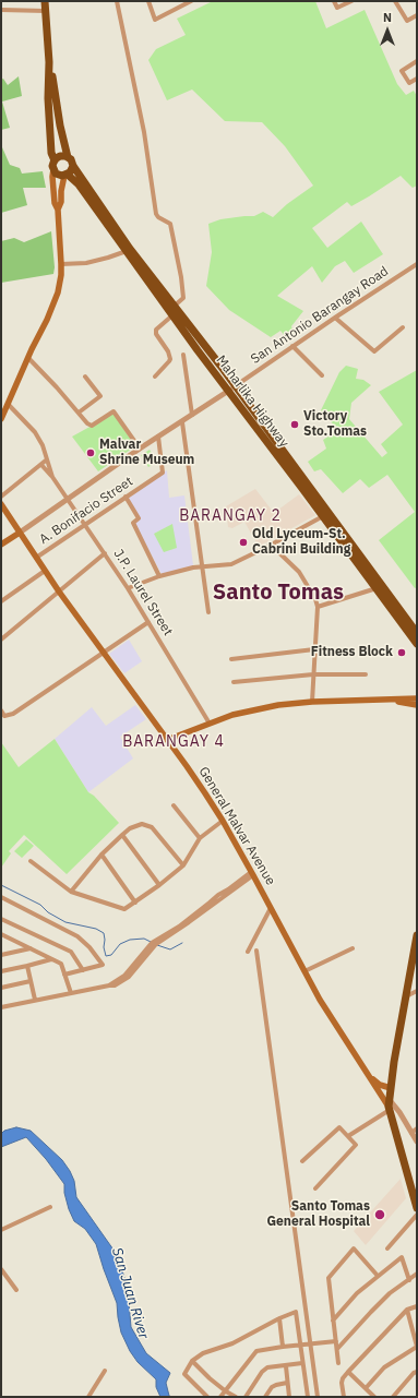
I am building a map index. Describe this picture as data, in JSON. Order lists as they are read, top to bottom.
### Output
{
  "streets": {
    "highway": ["Maharlika Highway"],
    "main road": ["General Malvar Avenue"],
    "street": ["San Antonio Barangay Road", "A. Bonifacio Street", "J.P. Laurel Street"]
  },
  "crossings": [
    ["San Antonio Barangay Road", "Maharlika Highway"],
    ["A. Bonifacio Street", "J.P. Laurel Street"],
    ["A. Bonifacio Street", "General Malvar Avenue"]
  ],
  "districts": ["BARANGAY 2", "Santo Tomas", "BARANGAY 4"],
  "water": ["San Juan River"],
  "places": [
    "Victory Sto.Tomas",
    "Malvar Shrine Museum",
    "Old Lyceum-St. Cabrini Building",
    "Fitness Block",
    "Santo Tomas General Hospital"
  ],
  "north": "top"
}
